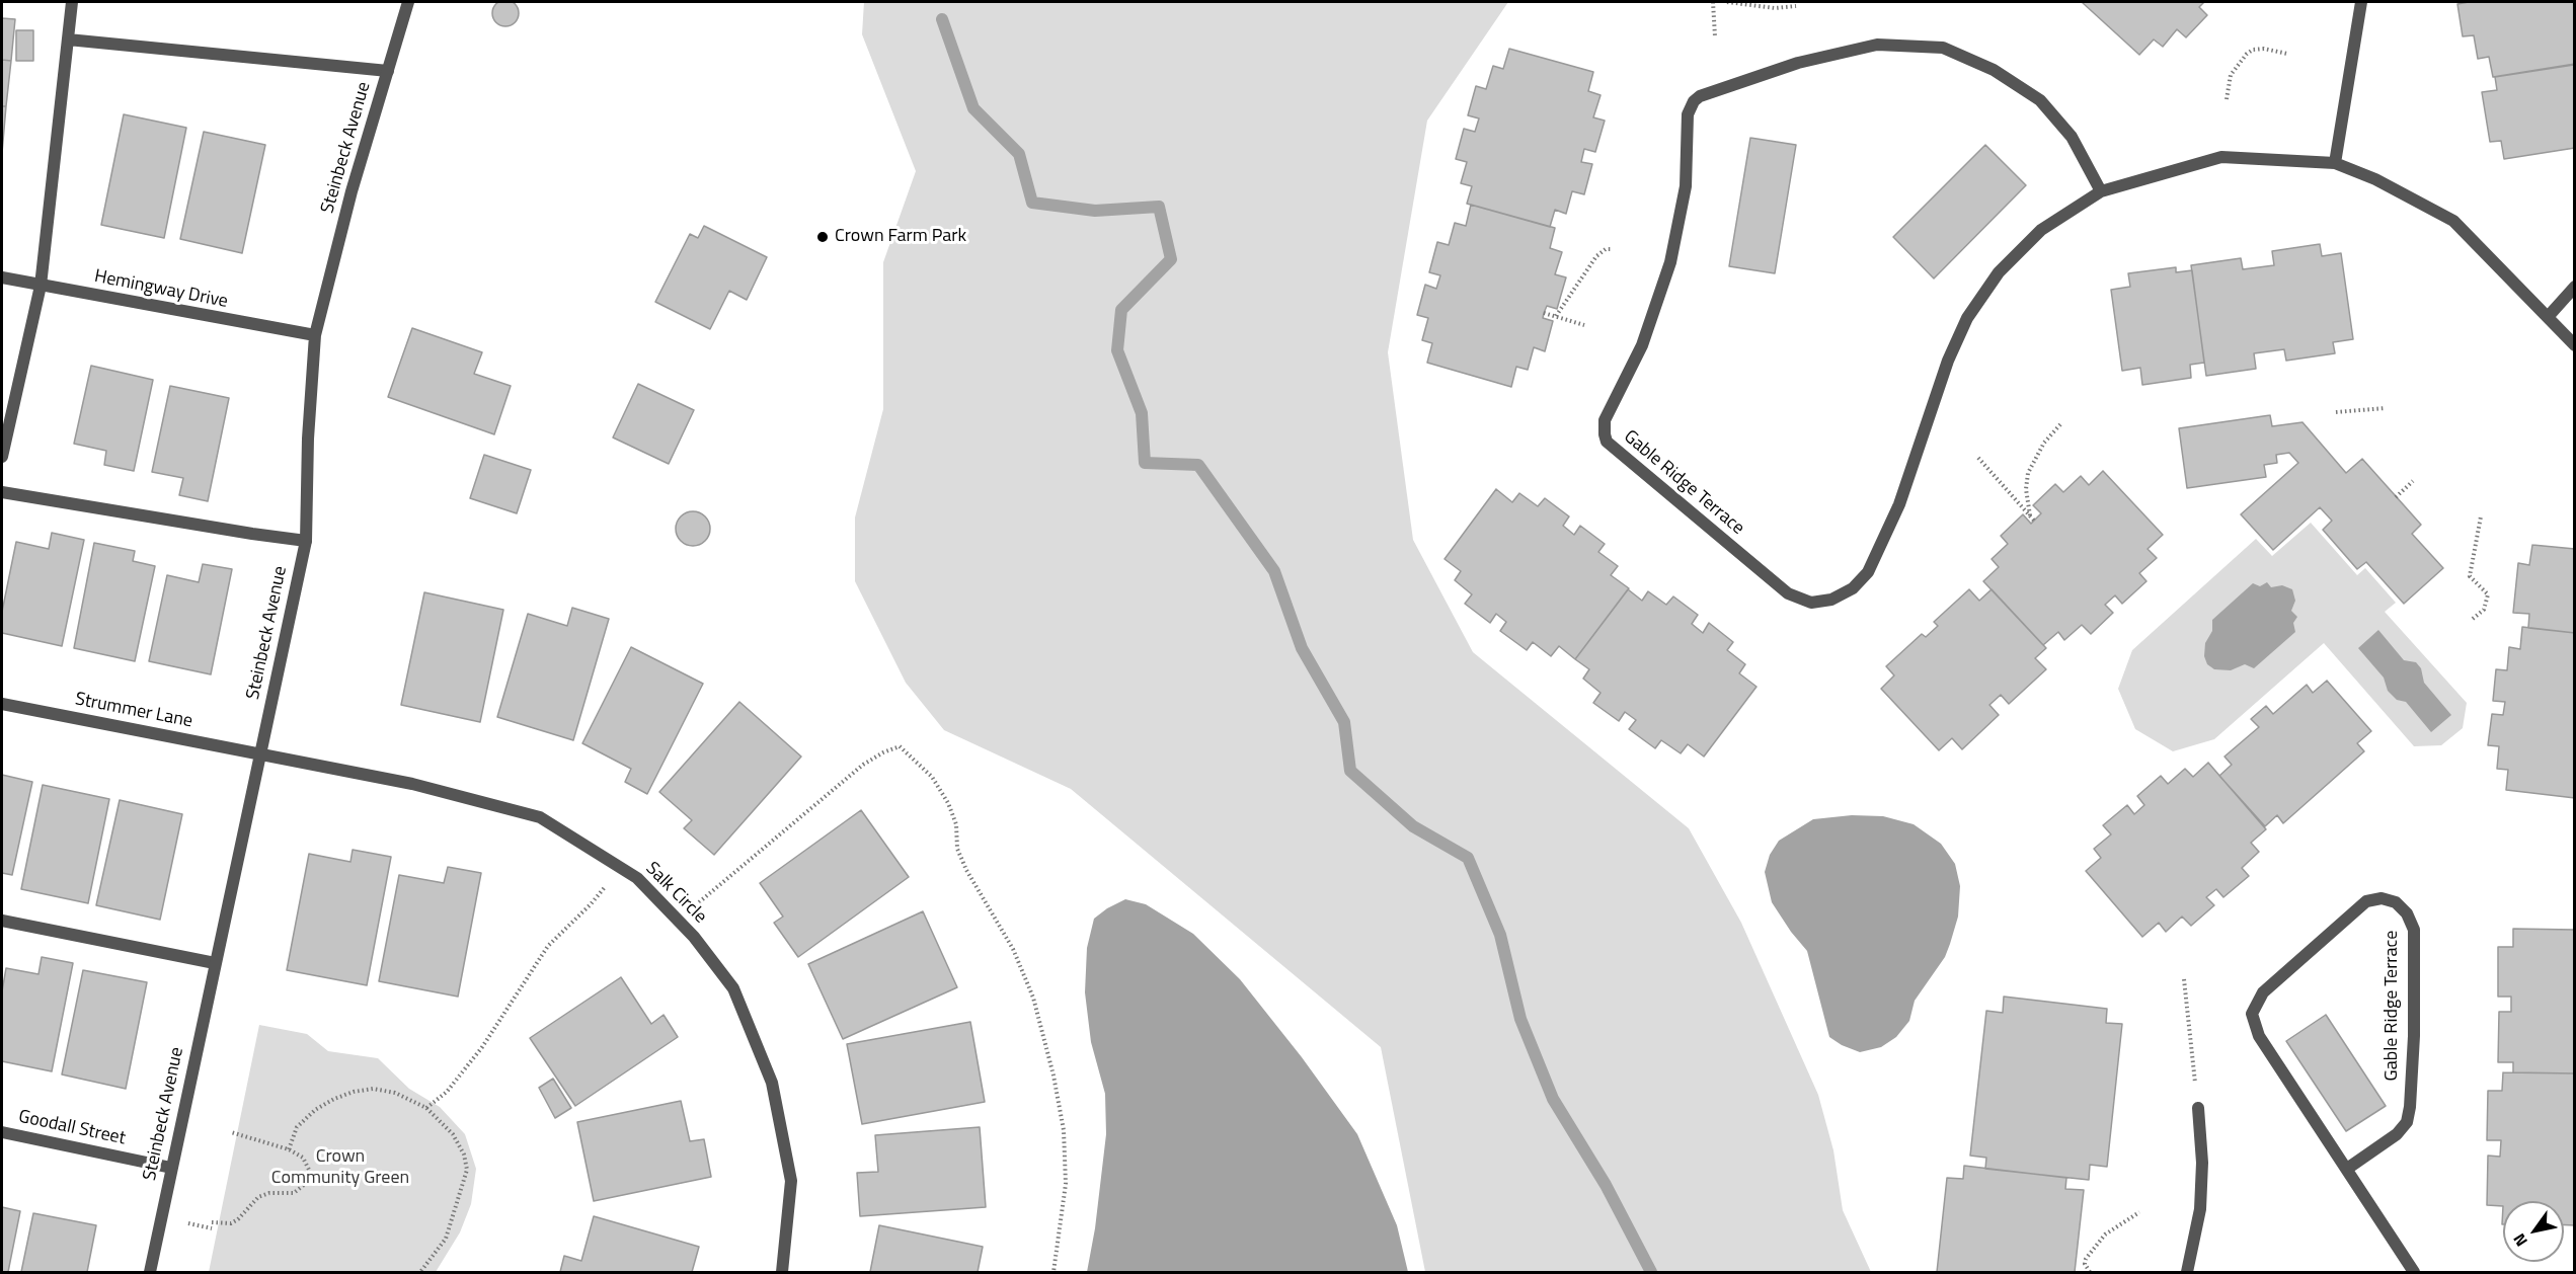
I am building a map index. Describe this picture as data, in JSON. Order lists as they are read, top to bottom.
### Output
{
  "streets": {
    "street": [
      "Steinbeck Avenue",
      "Hemingway Drive",
      "Gable Ridge Terrace",
      "Strummer Lane",
      "Salk Circle",
      "Goodall Street"
    ]
  },
  "crossings": [
    ["Steinbeck Avenue", "Hemingway Drive"],
    ["Steinbeck Avenue", "Strummer Lane"],
    ["Steinbeck Avenue", "Salk Circle"],
    ["Steinbeck Avenue", "Goodall Street"],
    ["Strummer Lane", "Salk Circle"]
  ],
  "parks": ["Crown Community Green"],
  "places": ["Crown Farm Park"],
  "north": "bottom left"
}
